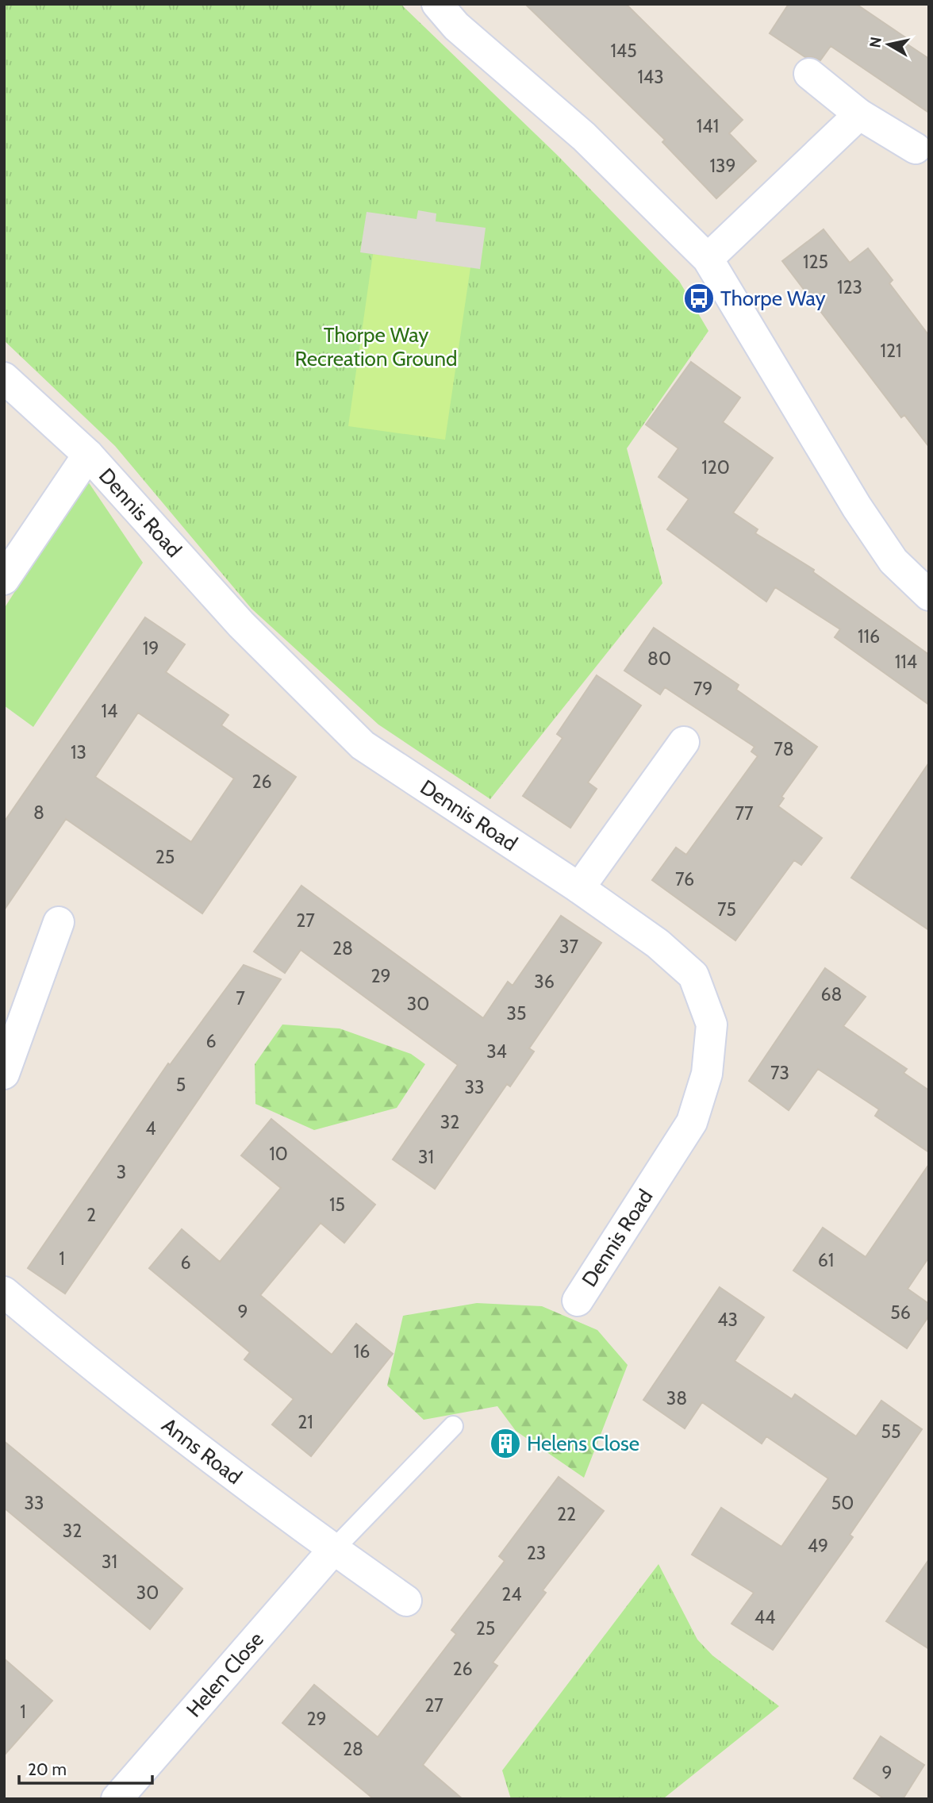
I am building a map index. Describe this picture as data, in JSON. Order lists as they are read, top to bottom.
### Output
{
  "streets": {
    "street": ["Dennis Road", "Anns Road", "Helen Close"]
  },
  "crossings": [
    ["Anns Road", "Helen Close"]
  ],
  "parks": ["Thorpe Way Recreation Ground"],
  "places": {
    "bus stop": ["Thorpe Way"],
    "building": ["Helens Close"]
  },
  "house_numbers": [
    "145",
    "143",
    "141",
    "139",
    "125",
    "123",
    "121",
    "120",
    "116",
    "19",
    "80",
    "114",
    "79",
    "14",
    "78",
    "13",
    "26",
    "8",
    "77",
    "25",
    "76",
    "75",
    "27",
    "37",
    "28",
    "29",
    "36",
    "68",
    "7",
    "30",
    "35",
    "6",
    "34",
    "73",
    "5",
    "33",
    "32",
    "4",
    "10",
    "31",
    "3",
    "15",
    "2",
    "1",
    "61",
    "6",
    "9",
    "56",
    "43",
    "16",
    "38",
    "21",
    "55",
    "33",
    "50",
    "22",
    "32",
    "49",
    "23",
    "31",
    "30",
    "24",
    "44",
    "25",
    "26",
    "27",
    "1",
    "29",
    "28",
    "9"
  ],
  "scale_bar": "20 m",
  "north": "left"
}
